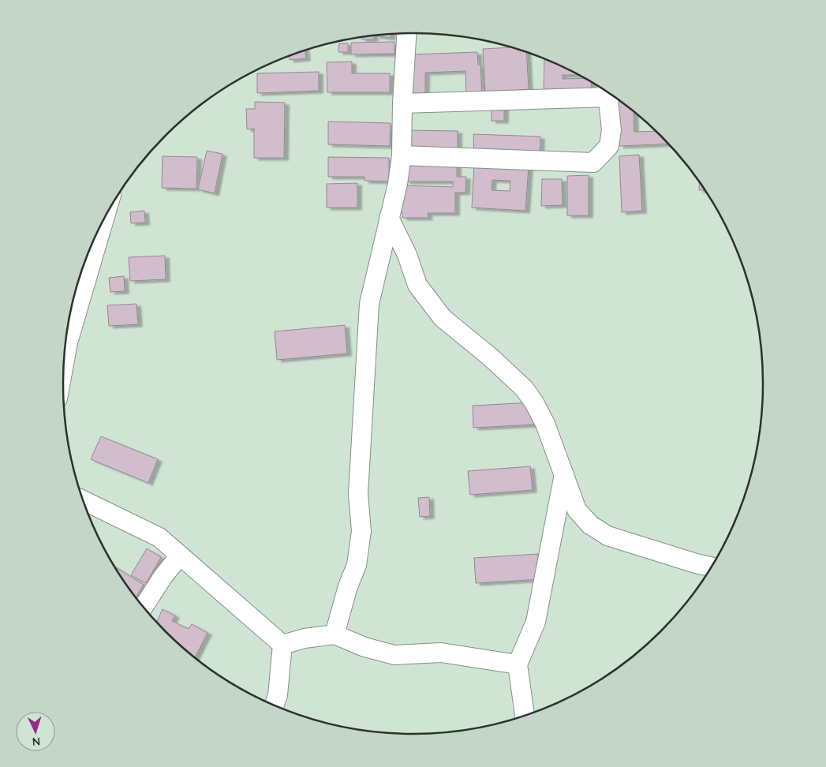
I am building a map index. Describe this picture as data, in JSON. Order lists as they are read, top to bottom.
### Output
{
  "north": "bottom"
}
